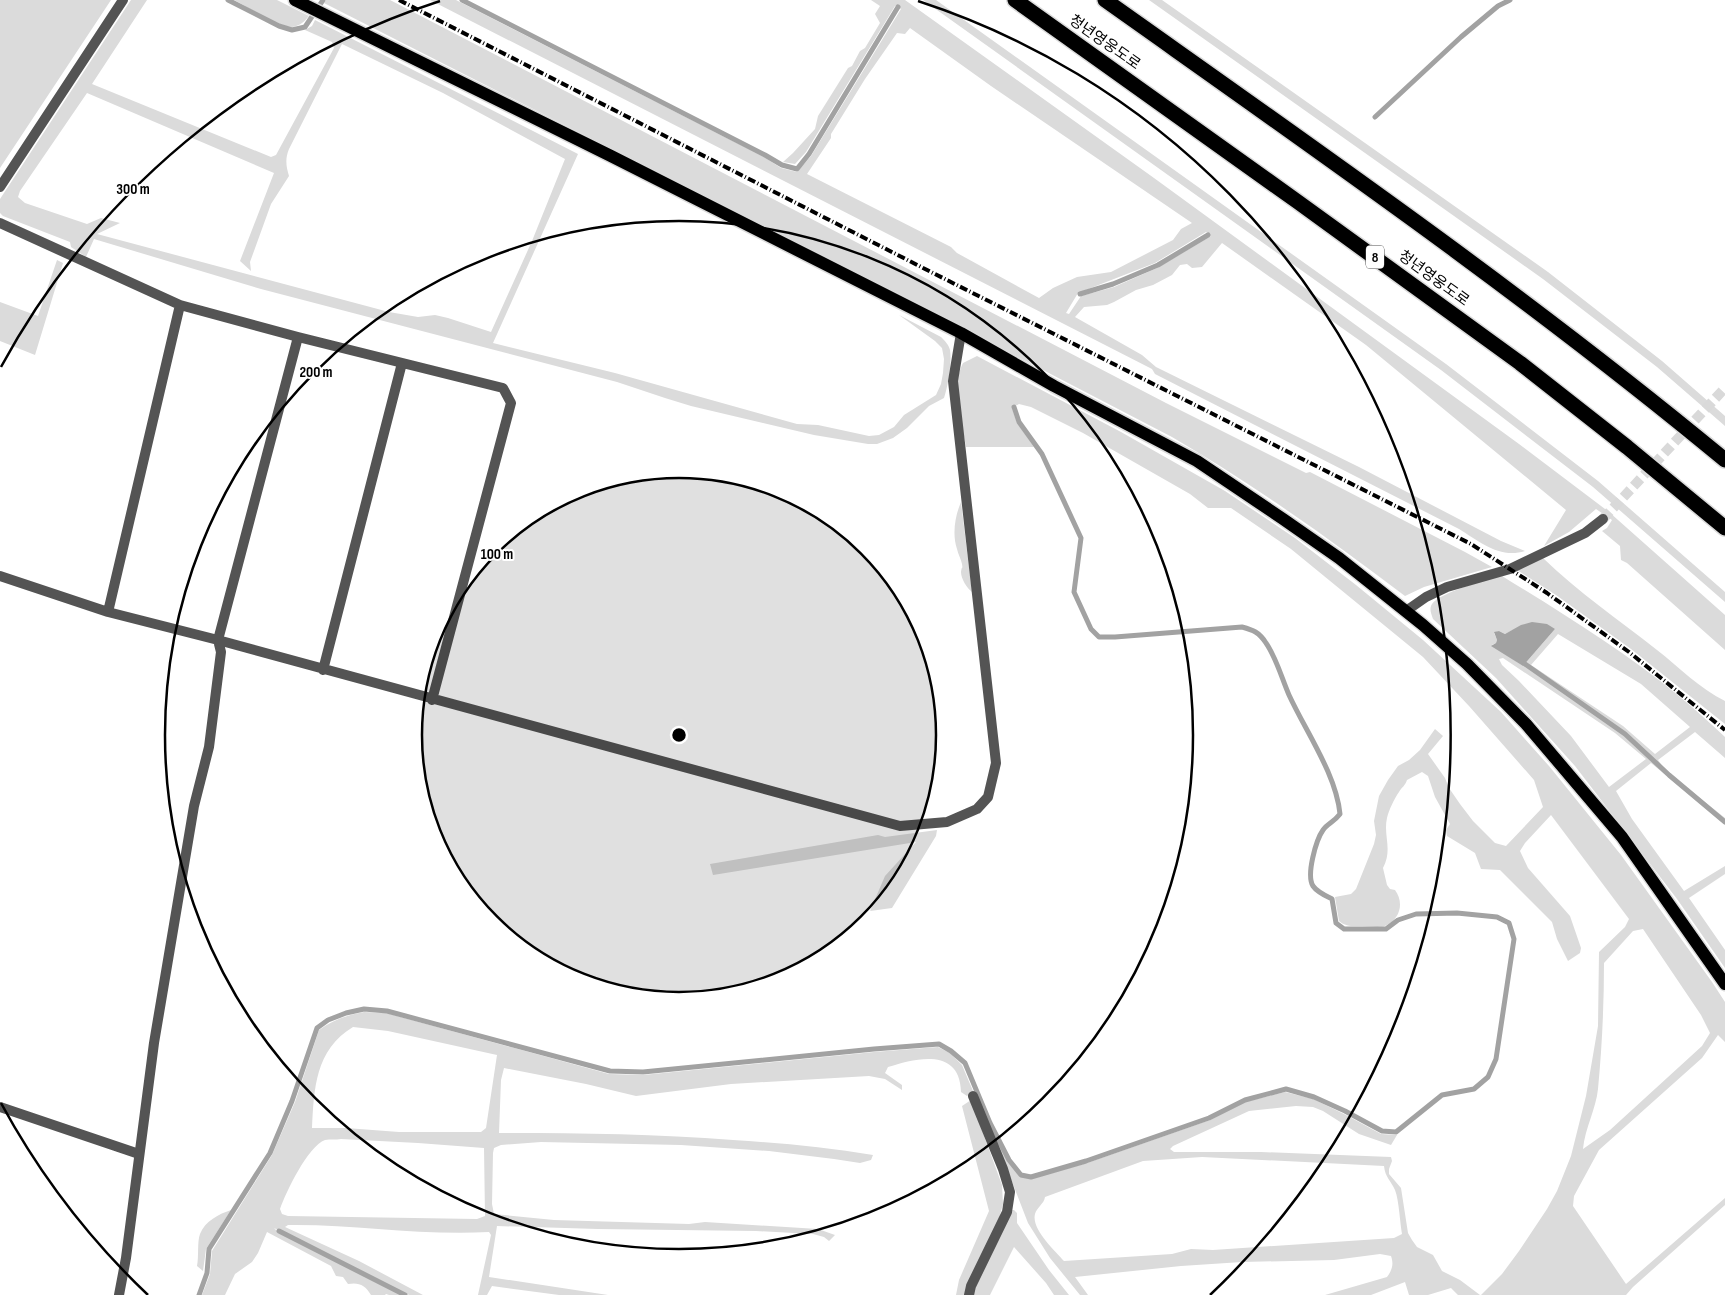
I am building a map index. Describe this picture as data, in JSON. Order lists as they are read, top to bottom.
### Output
{
  "streets": {
    "highway": ["청년영웅도로", "8"]
  },
  "rings": ["300 m", "200 m", "100 m"]
}
